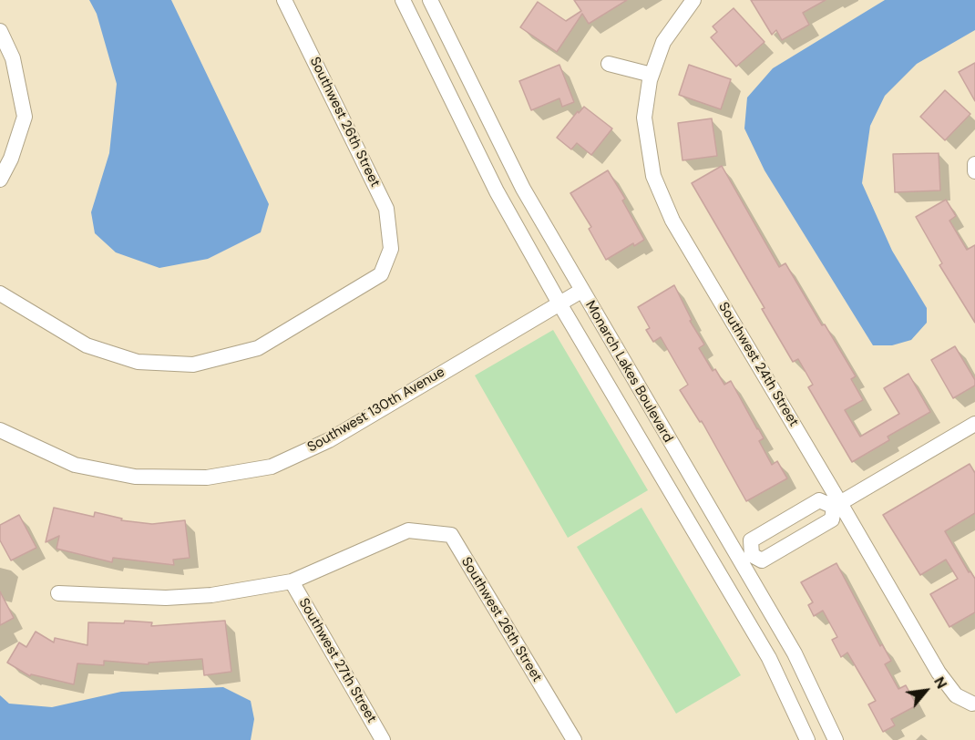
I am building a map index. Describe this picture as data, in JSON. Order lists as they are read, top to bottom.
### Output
{
  "streets": {
    "street": [
      "Southwest 26th Street",
      "Southwest 24th Street",
      "Monarch Lakes Boulevard",
      "Southwest 130th Avenue",
      "Southwest 27th Street"
    ]
  },
  "crossings": [
    ["Southwest 26th Street", "Southwest 27th Street"],
    ["Monarch Lakes Boulevard", "Southwest 130th Avenue"]
  ],
  "north": "top right"
}
